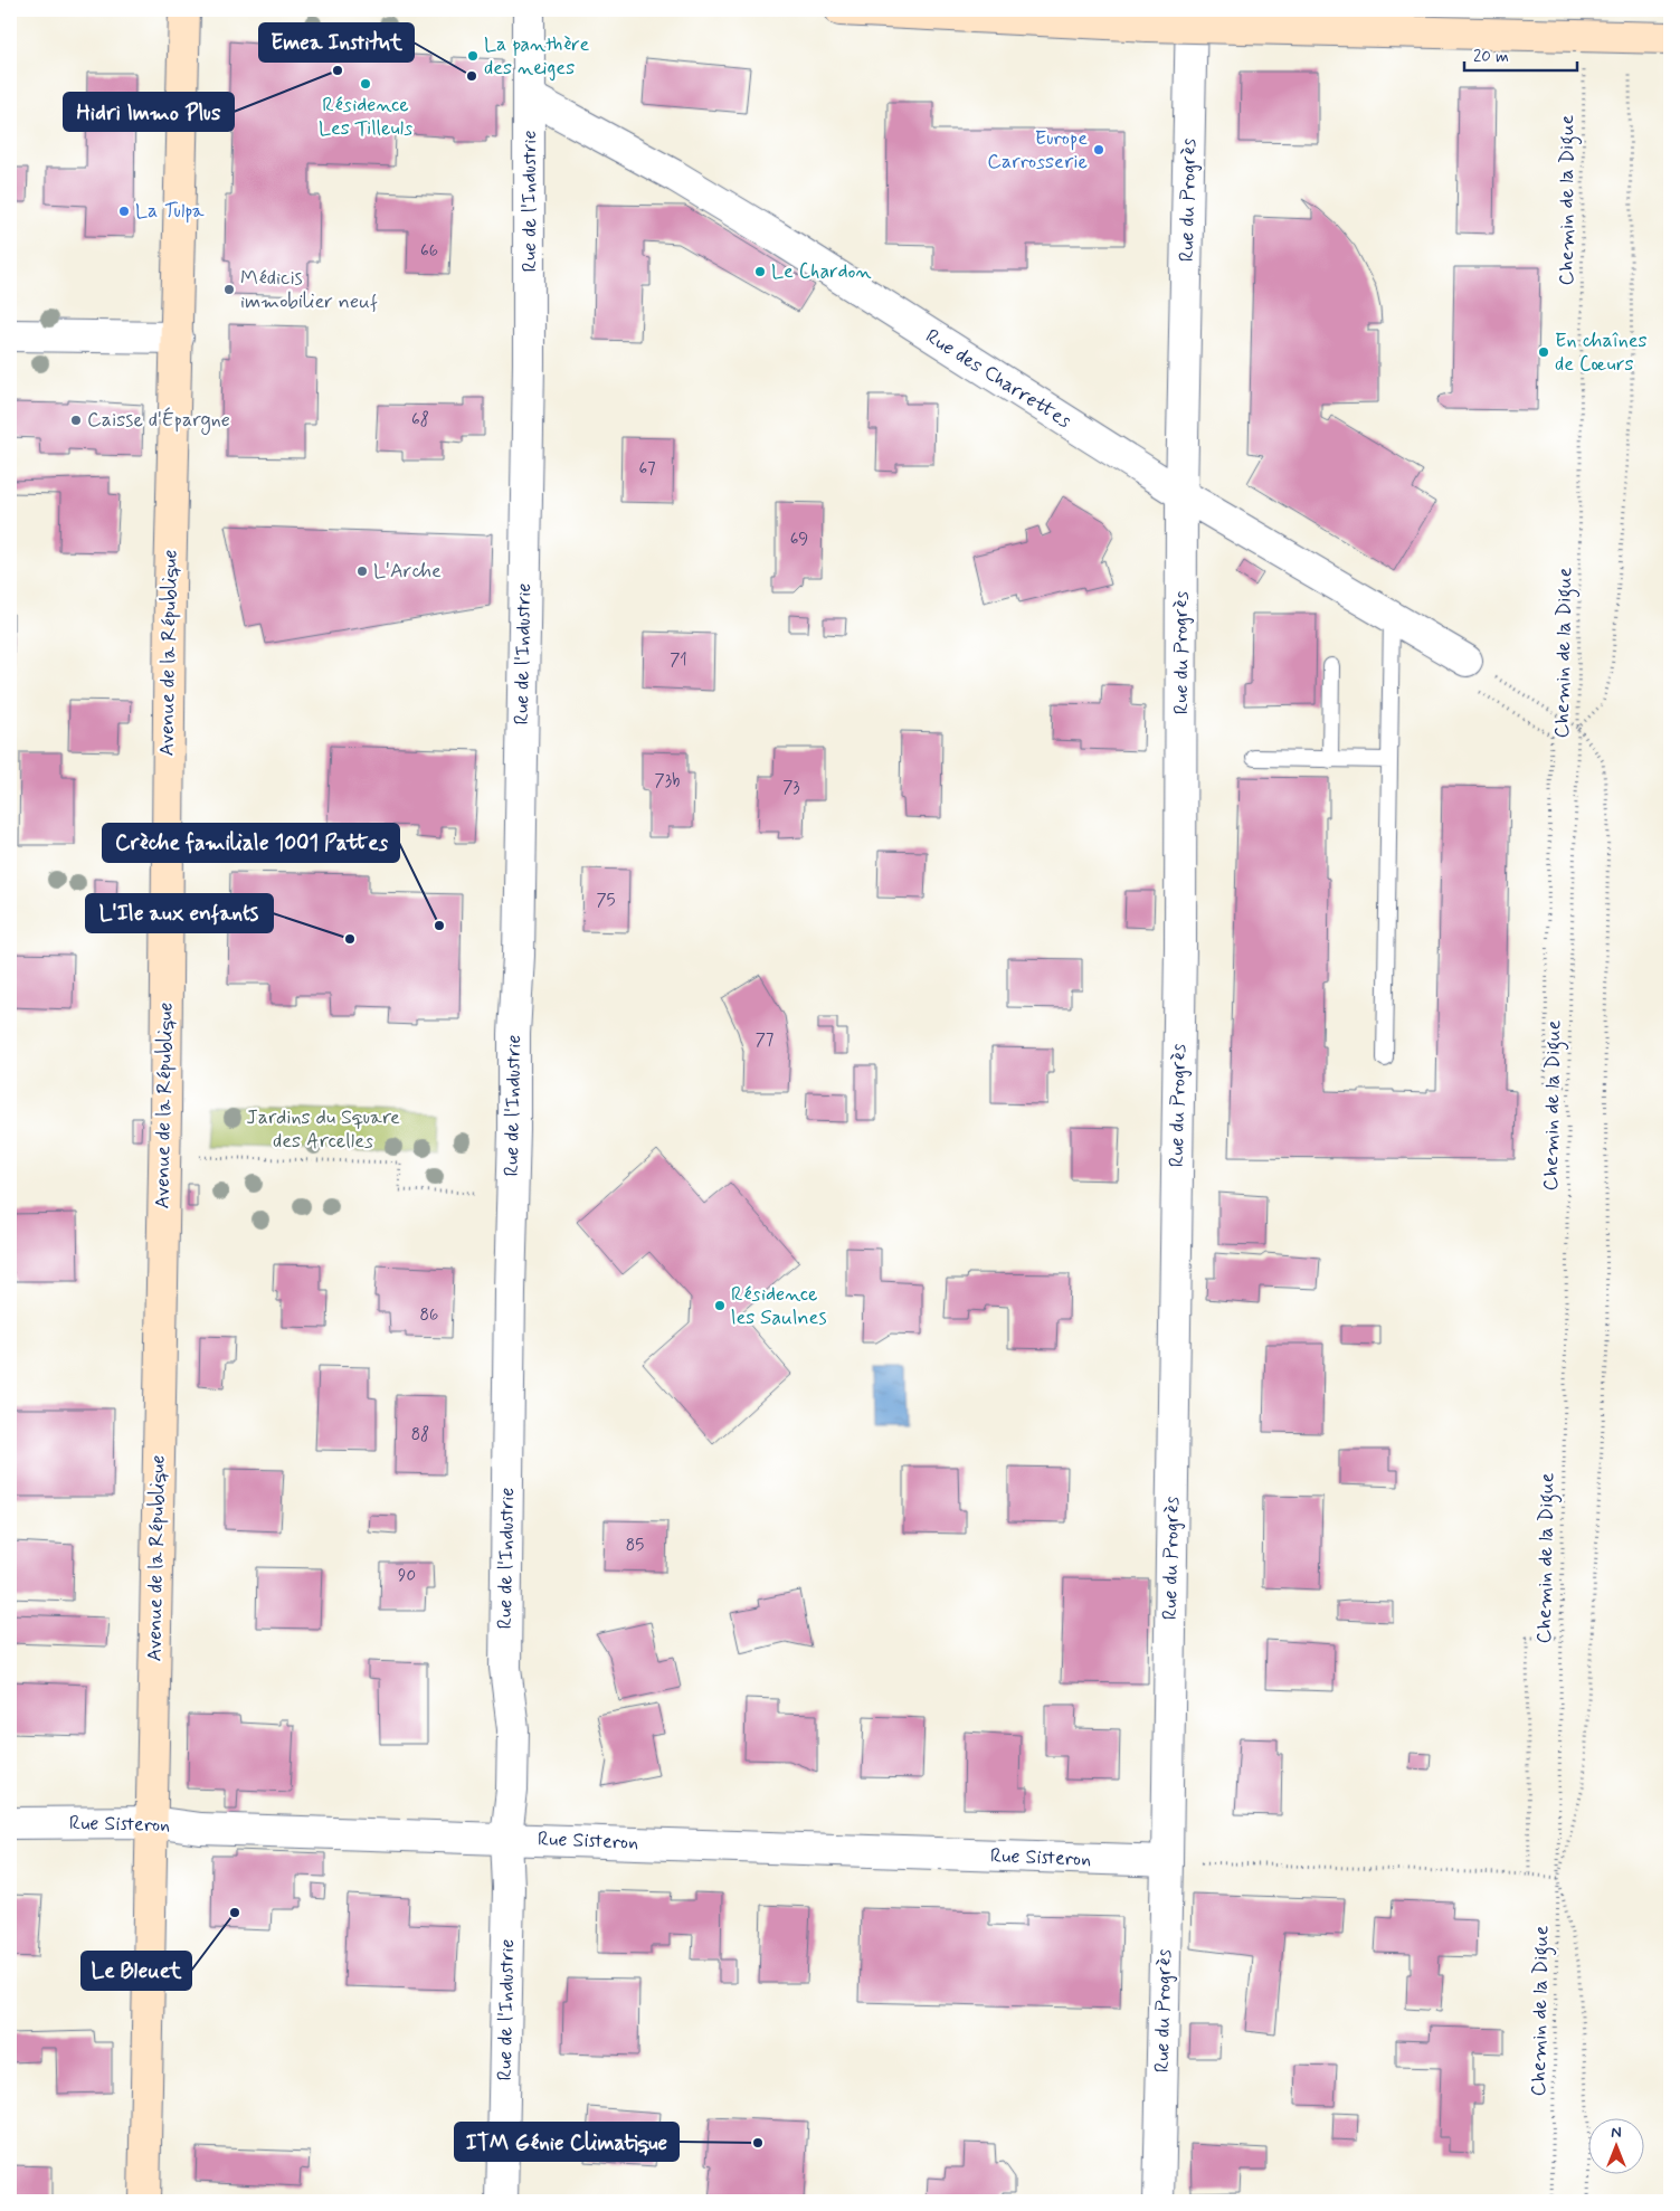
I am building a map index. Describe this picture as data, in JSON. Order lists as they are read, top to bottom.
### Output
{
  "streets": {
    "street": [
      "Rue du Progrès",
      "Rue de l'Industrie",
      "Rue des Charrettes",
      "Avenue de la République",
      "Rue Sisteron"
    ],
    "path": ["Chemin de la Digue"]
  },
  "crossings": [
    ["Rue du Progrès", "Rue des Charrettes"],
    ["Rue du Progrès", "Rue Sisteron"],
    ["Rue de l'Industrie", "Rue des Charrettes"],
    ["Rue de l'Industrie", "Rue Sisteron"],
    ["Avenue de la République", "Rue Sisteron"]
  ],
  "parks": ["Jardins du Square des Arcelles"],
  "places": [
    "La panthère des neiges",
    "Hidri Immo Plus",
    "Emea Institut",
    "Résidence Les Tilleuls",
    "Europe Carrosserie",
    "La Tulpa",
    "Le Chardon",
    "Médicis immobilier neuf",
    "En chaînes de Cœurs",
    "Caisse d'Épargne",
    "L'Arche",
    "Crèche familiale 1001 Pattes",
    "L'Ile aux enfants",
    "Résidence les Saulnes",
    "Le Bleuet",
    "ITM Génie Climatique"
  ],
  "house_numbers": [
    "66",
    "68",
    "67",
    "69",
    "71",
    "73b",
    "73",
    "75",
    "77",
    "86",
    "88",
    "85",
    "90"
  ],
  "scale_bar": "20 m",
  "north": "top"
}
